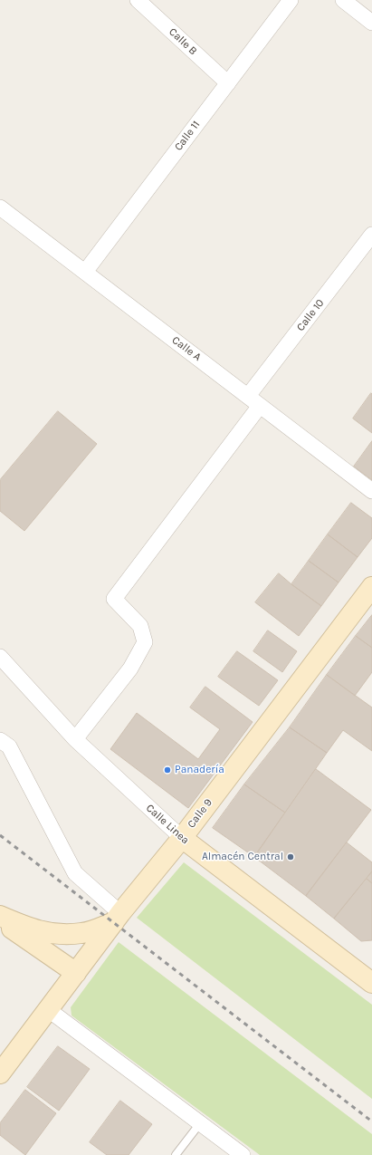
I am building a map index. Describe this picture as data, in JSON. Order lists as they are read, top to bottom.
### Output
{
  "streets": {
    "main road": ["Calle 9", "Calle Linea"],
    "street": [
      "Calle B",
      "Calle 11",
      "Calle 10",
      "Calle A"
    ]
  },
  "crossings": [
    ["Calle B", "Calle 11"],
    ["Calle 11", "Calle A"],
    ["Calle 10", "Calle A"],
    ["Calle 10", "Calle Linea"],
    ["Calle 9", "Calle Linea"]
  ],
  "places": ["Panadería", "Almacén Central"]
}
